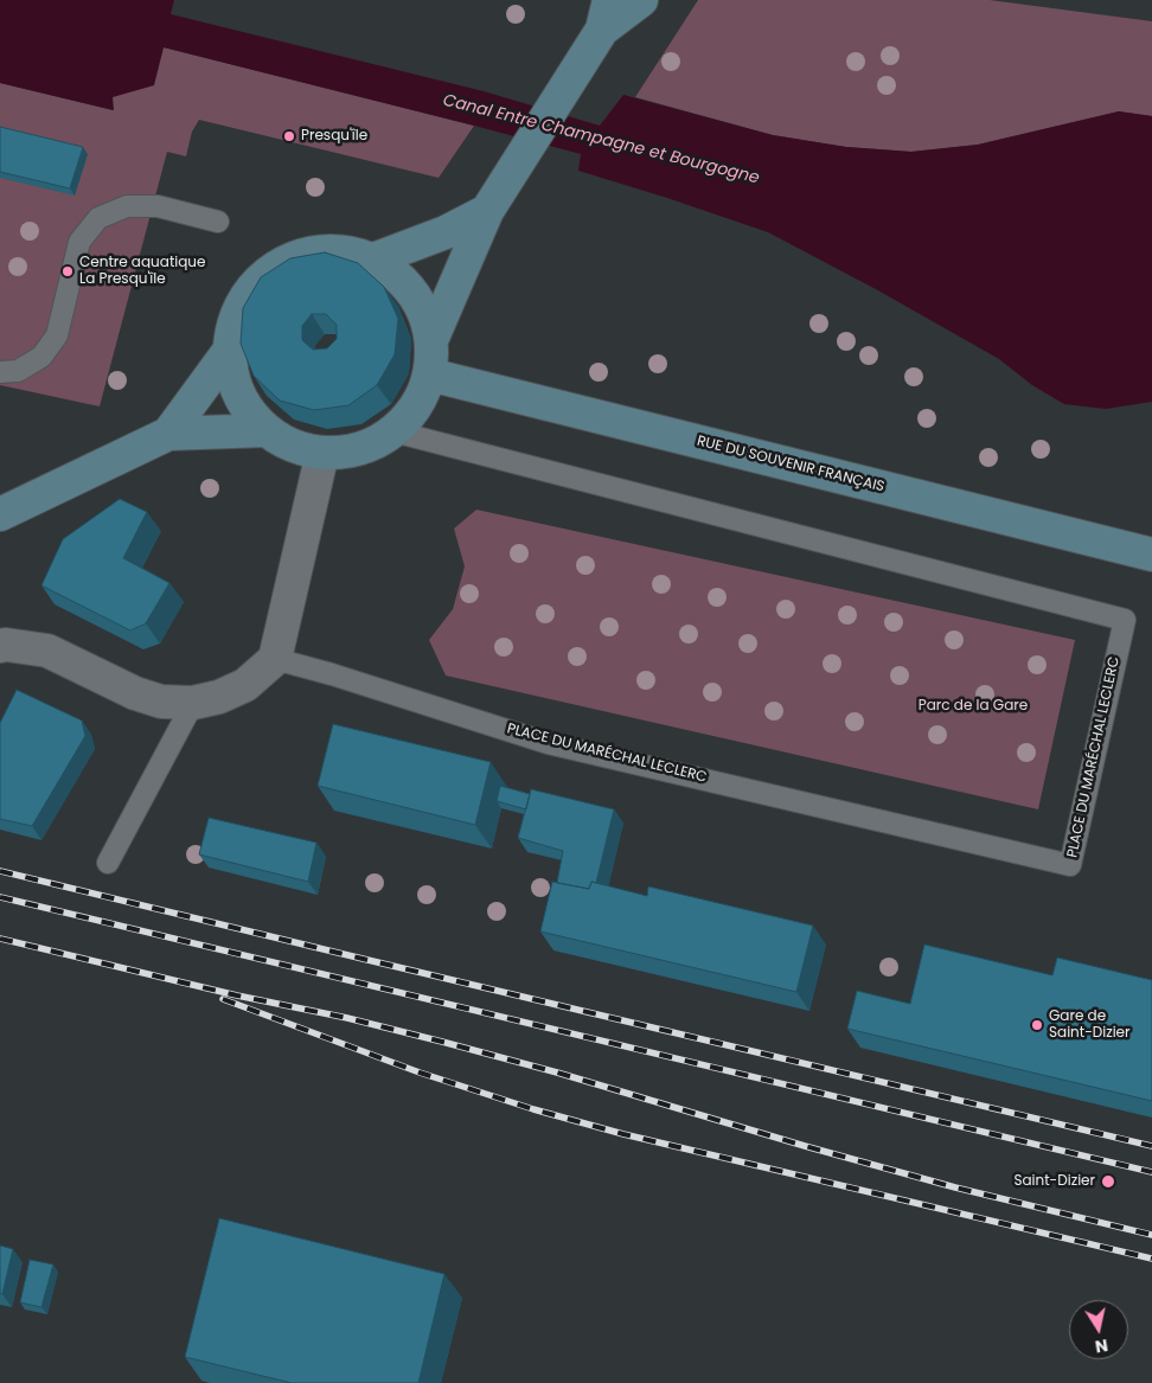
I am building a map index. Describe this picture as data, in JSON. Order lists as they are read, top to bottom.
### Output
{
  "streets": {
    "main road": ["RUE DU SOUVENIR FRANÇAIS"],
    "lane": ["PLACE DU MARÉCHAL LECLERC"]
  },
  "crossings": [
    ["RUE DU SOUVENIR FRANÇAIS", "PLACE DU MARÉCHAL LECLERC"]
  ],
  "water": ["Canal Entre Champagne et Bourgogne"],
  "parks": ["Parc de la Gare"],
  "places": [
    "Presqu'île",
    "Centre aquatique La Presqu'île",
    "Gare de Saint-Dizier",
    "Saint-Dizier"
  ],
  "north": "bottom"
}
